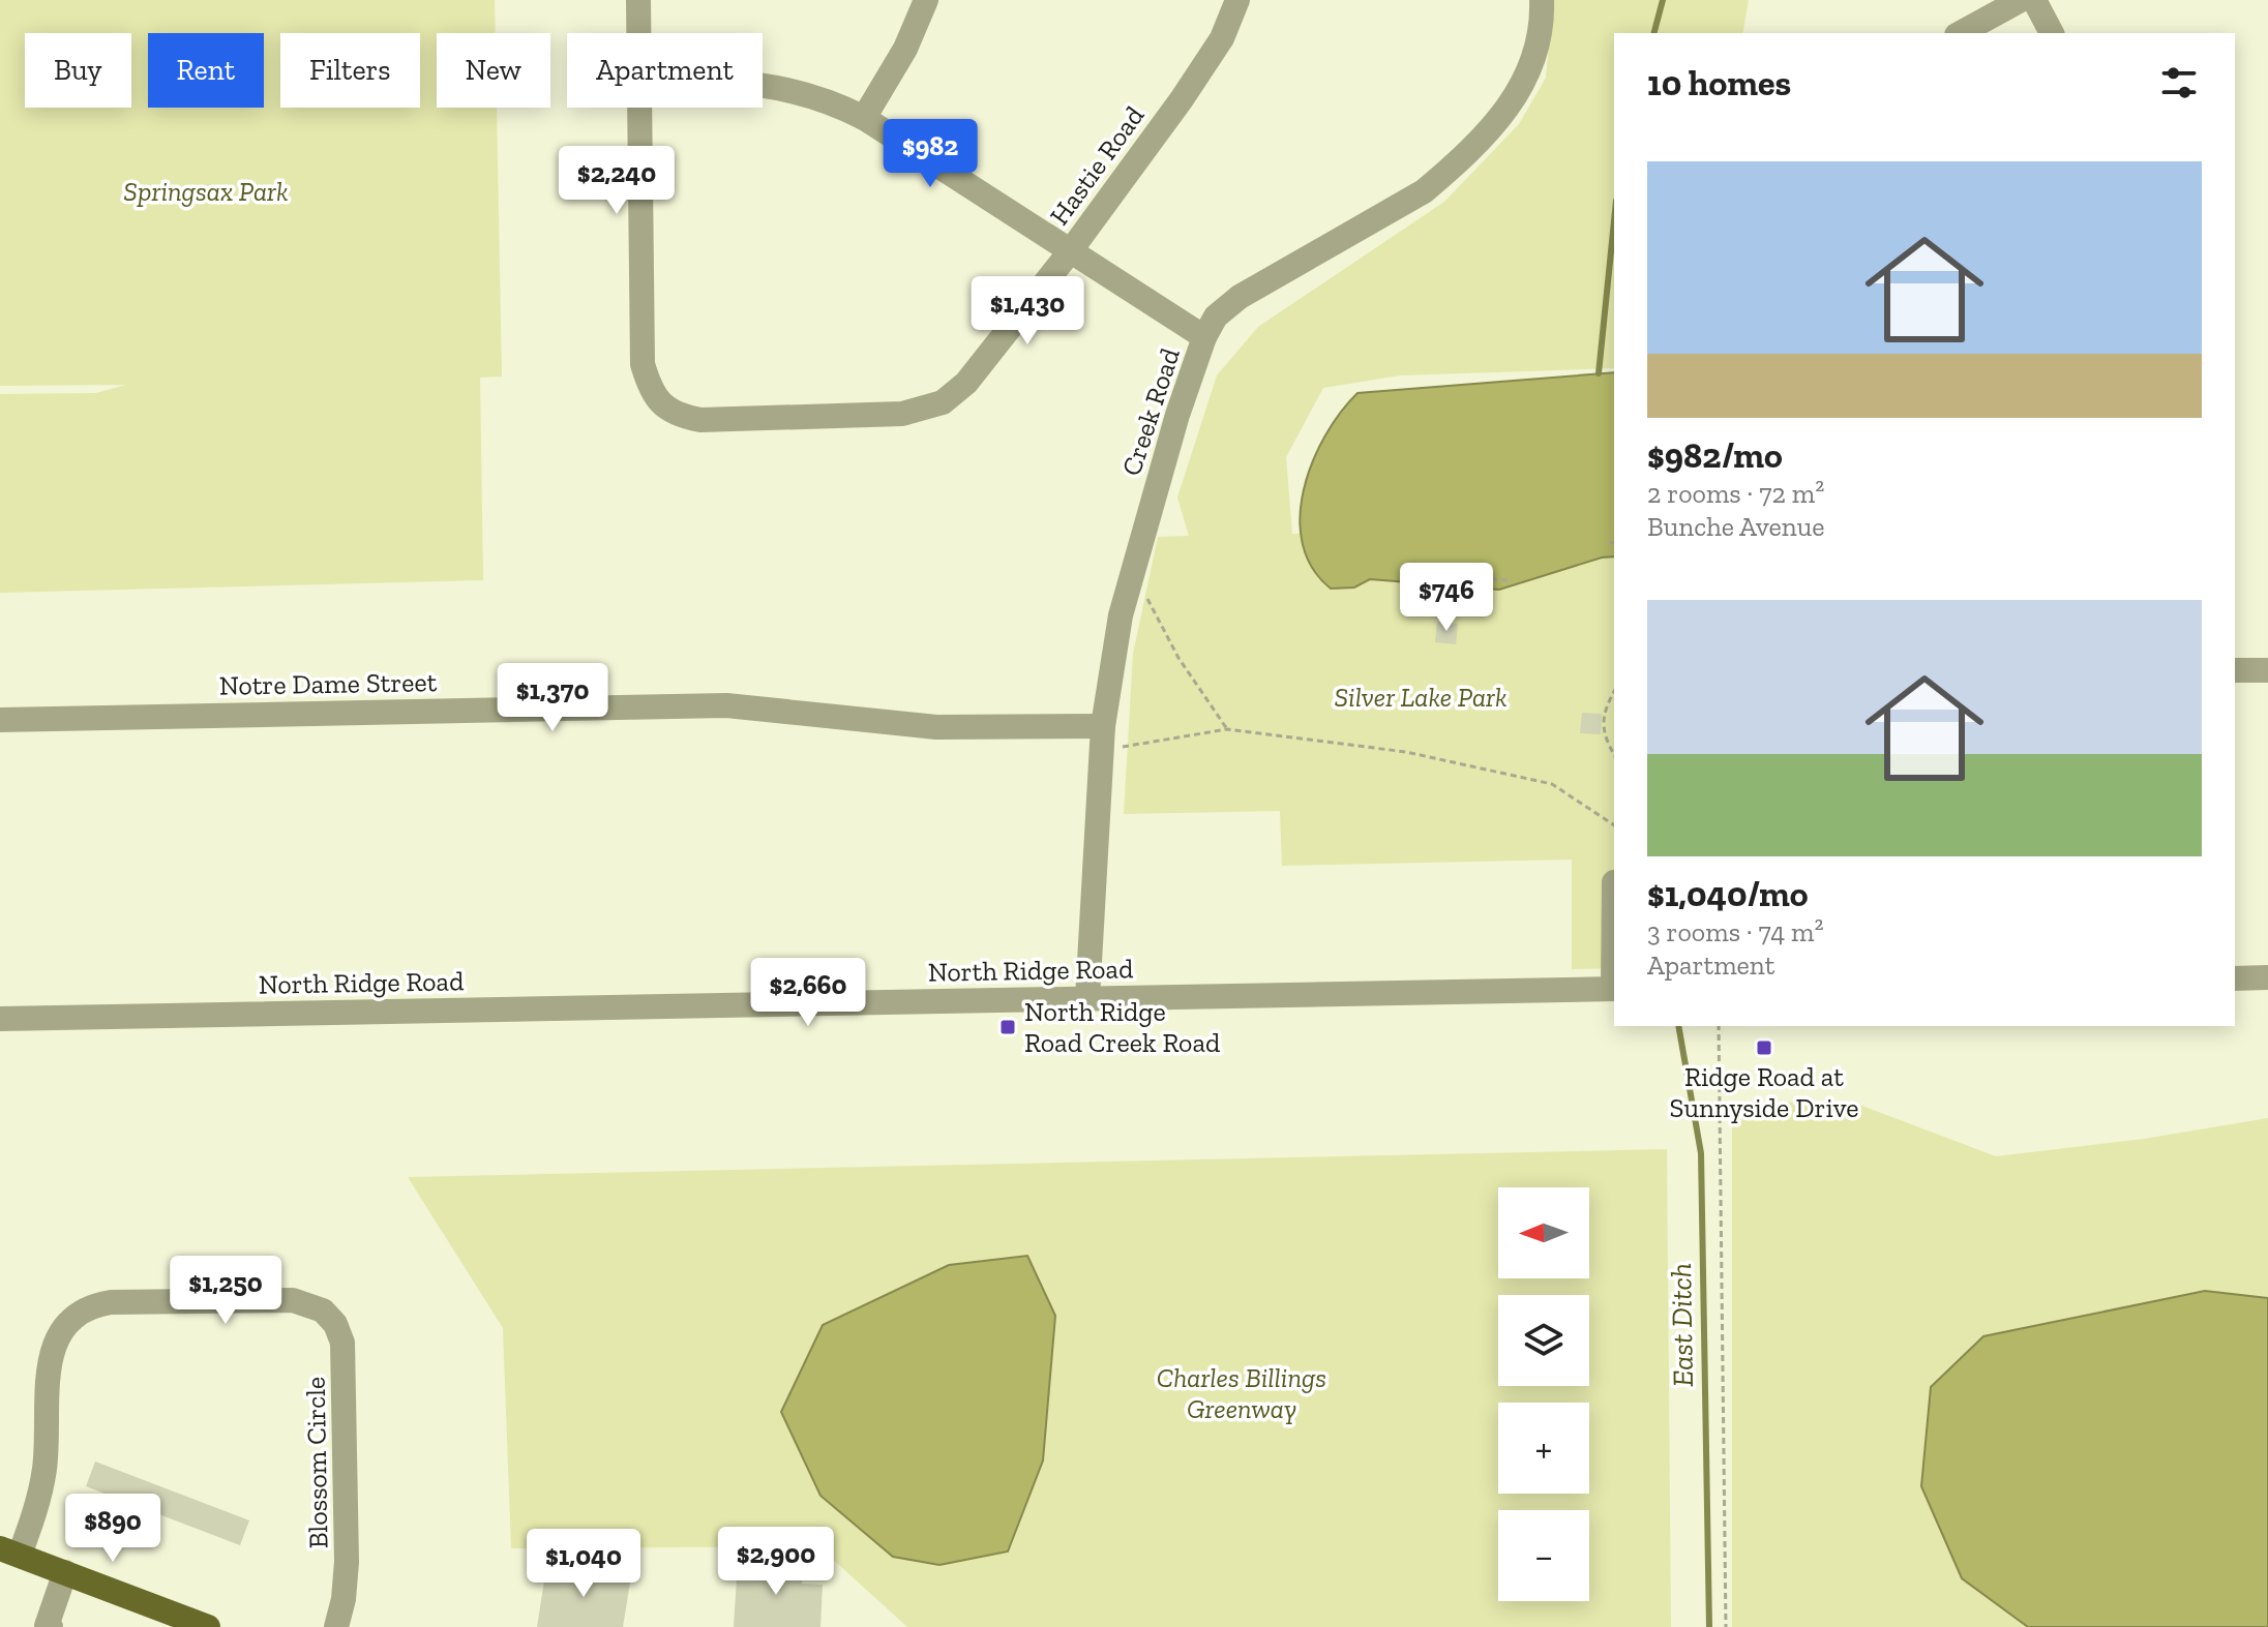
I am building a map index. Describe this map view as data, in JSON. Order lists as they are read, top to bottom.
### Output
{
  "streets": {
    "street": [
      "Hastie Road",
      "Creek Road",
      "Notre Dame Street",
      "North Ridge Road",
      "Blossom Circle"
    ]
  },
  "crossings": [
    ["Creek Road", "Notre Dame Street"],
    ["Creek Road", "North Ridge Road"]
  ],
  "water": ["East Ditch"],
  "parks": ["Springsax Park", "Silver Lake Park", "Charles Billings Greenway"],
  "places": {
    "transit": ["North Ridge Road Creek Road", "Ridge Road at Sunnyside Drive"]
  },
  "north": "left",
  "page": {
    "chip": [
      "Buy",
      "Rent",
      "Filters",
      "New",
      "Apartment"
    ],
    "heading": "10 homes",
    "price": [
      "$982",
      "$2,240",
      "$1,430",
      "$746",
      "$1,370",
      "$2,660",
      "$1,250",
      "$890",
      "$2,900",
      "$1,040"
    ],
    "list": [
      {
        "name": "$982/mo",
        "note": "2 rooms · 72 m² · Bunche Avenue"
      },
      {
        "name": "$1,040/mo",
        "note": "3 rooms · 74 m² · Apartment"
      }
    ],
    "map_buttons": ["+", "−"]
  }
}
